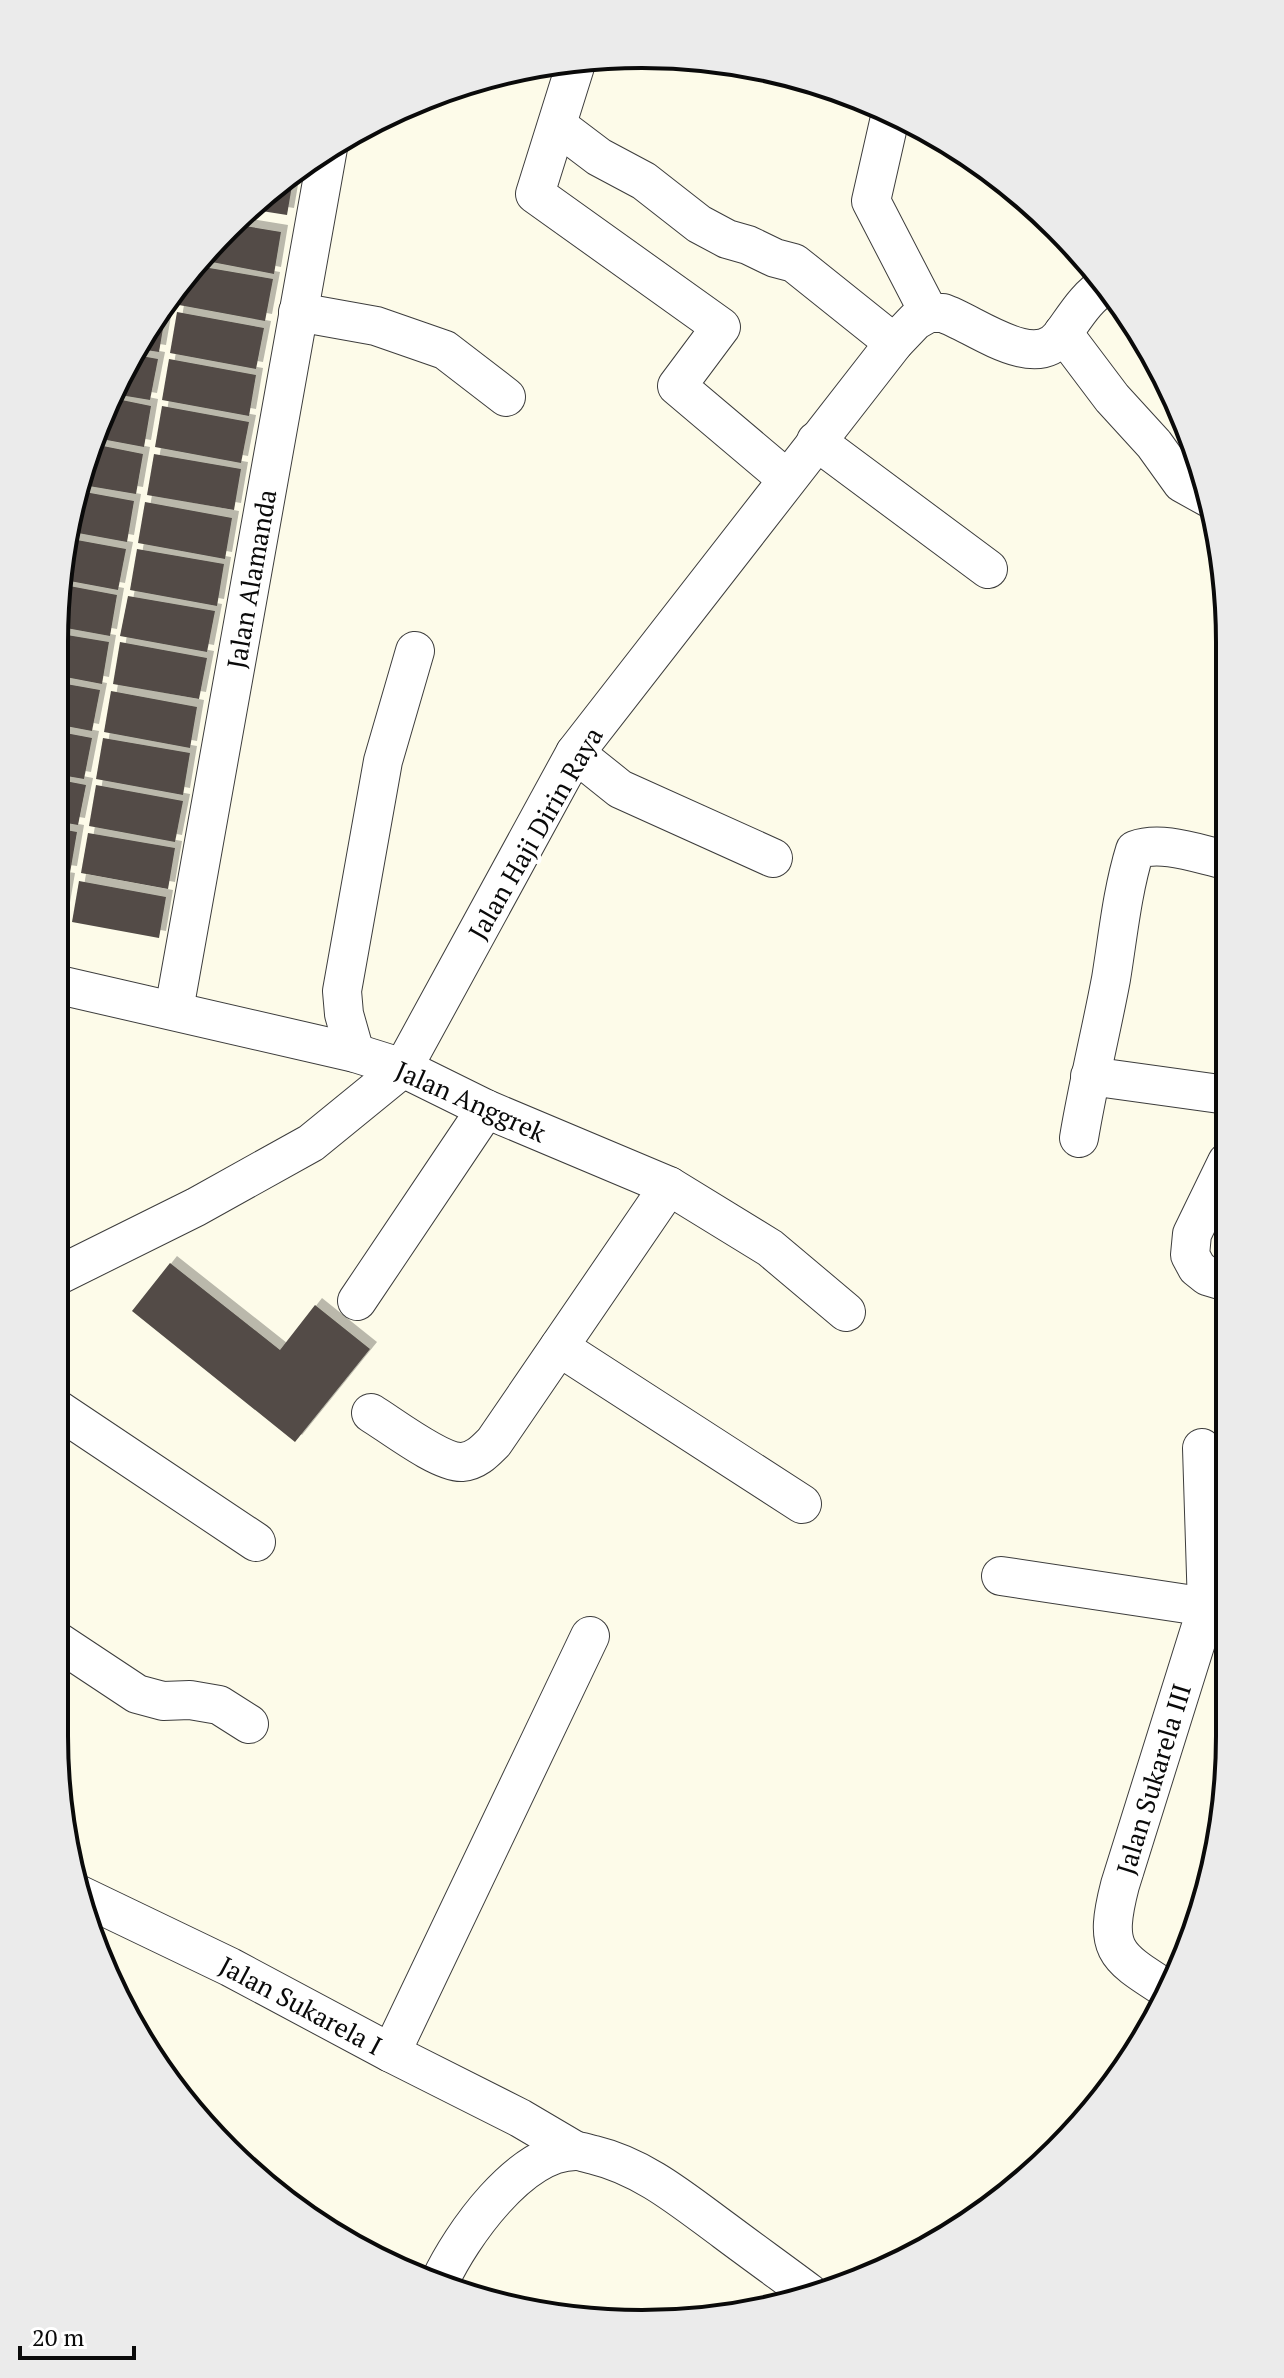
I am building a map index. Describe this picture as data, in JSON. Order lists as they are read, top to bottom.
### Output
{
  "streets": {
    "street": [
      "Jalan Alamanda",
      "Jalan Haji Dirin Raya",
      "Jalan Anggrek",
      "Jalan Sukarela III",
      "Jalan Sukarela I"
    ]
  },
  "crossings": [
    ["Jalan Alamanda", "Jalan Anggrek"],
    ["Jalan Haji Dirin Raya", "Jalan Anggrek"]
  ],
  "scale_bar": "20 m"
}
